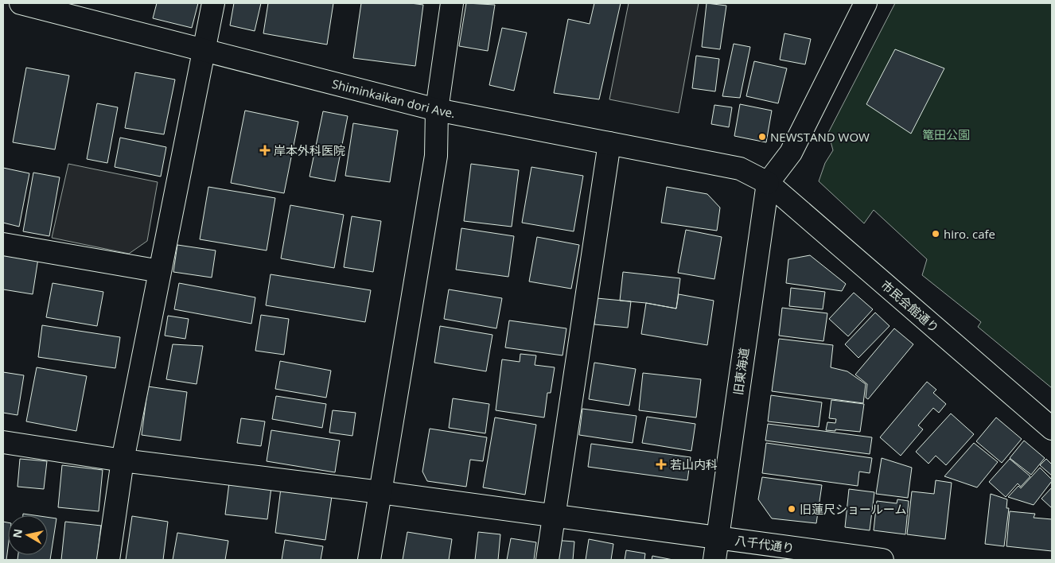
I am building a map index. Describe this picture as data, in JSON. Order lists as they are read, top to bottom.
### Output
{
  "streets": {
    "street": [
      "Shiminkaikan dori Ave.",
      "市民会館通り",
      "旧東海道",
      "八千代通り"
    ]
  },
  "crossings": [
    ["Shiminkaikan dori Ave.", "市民会館通り"],
    ["Shiminkaikan dori Ave.", "旧東海道"],
    ["市民会館通り", "旧東海道"],
    ["旧東海道", "八千代通り"]
  ],
  "parks": ["篭田公園"],
  "places": {
    "other": ["NEWSTAND WOW", "hiro. cafe", "旧蓮尺ショールーム"],
    "health": ["岸本外科医院", "若山内科"]
  },
  "north": "left"
}
